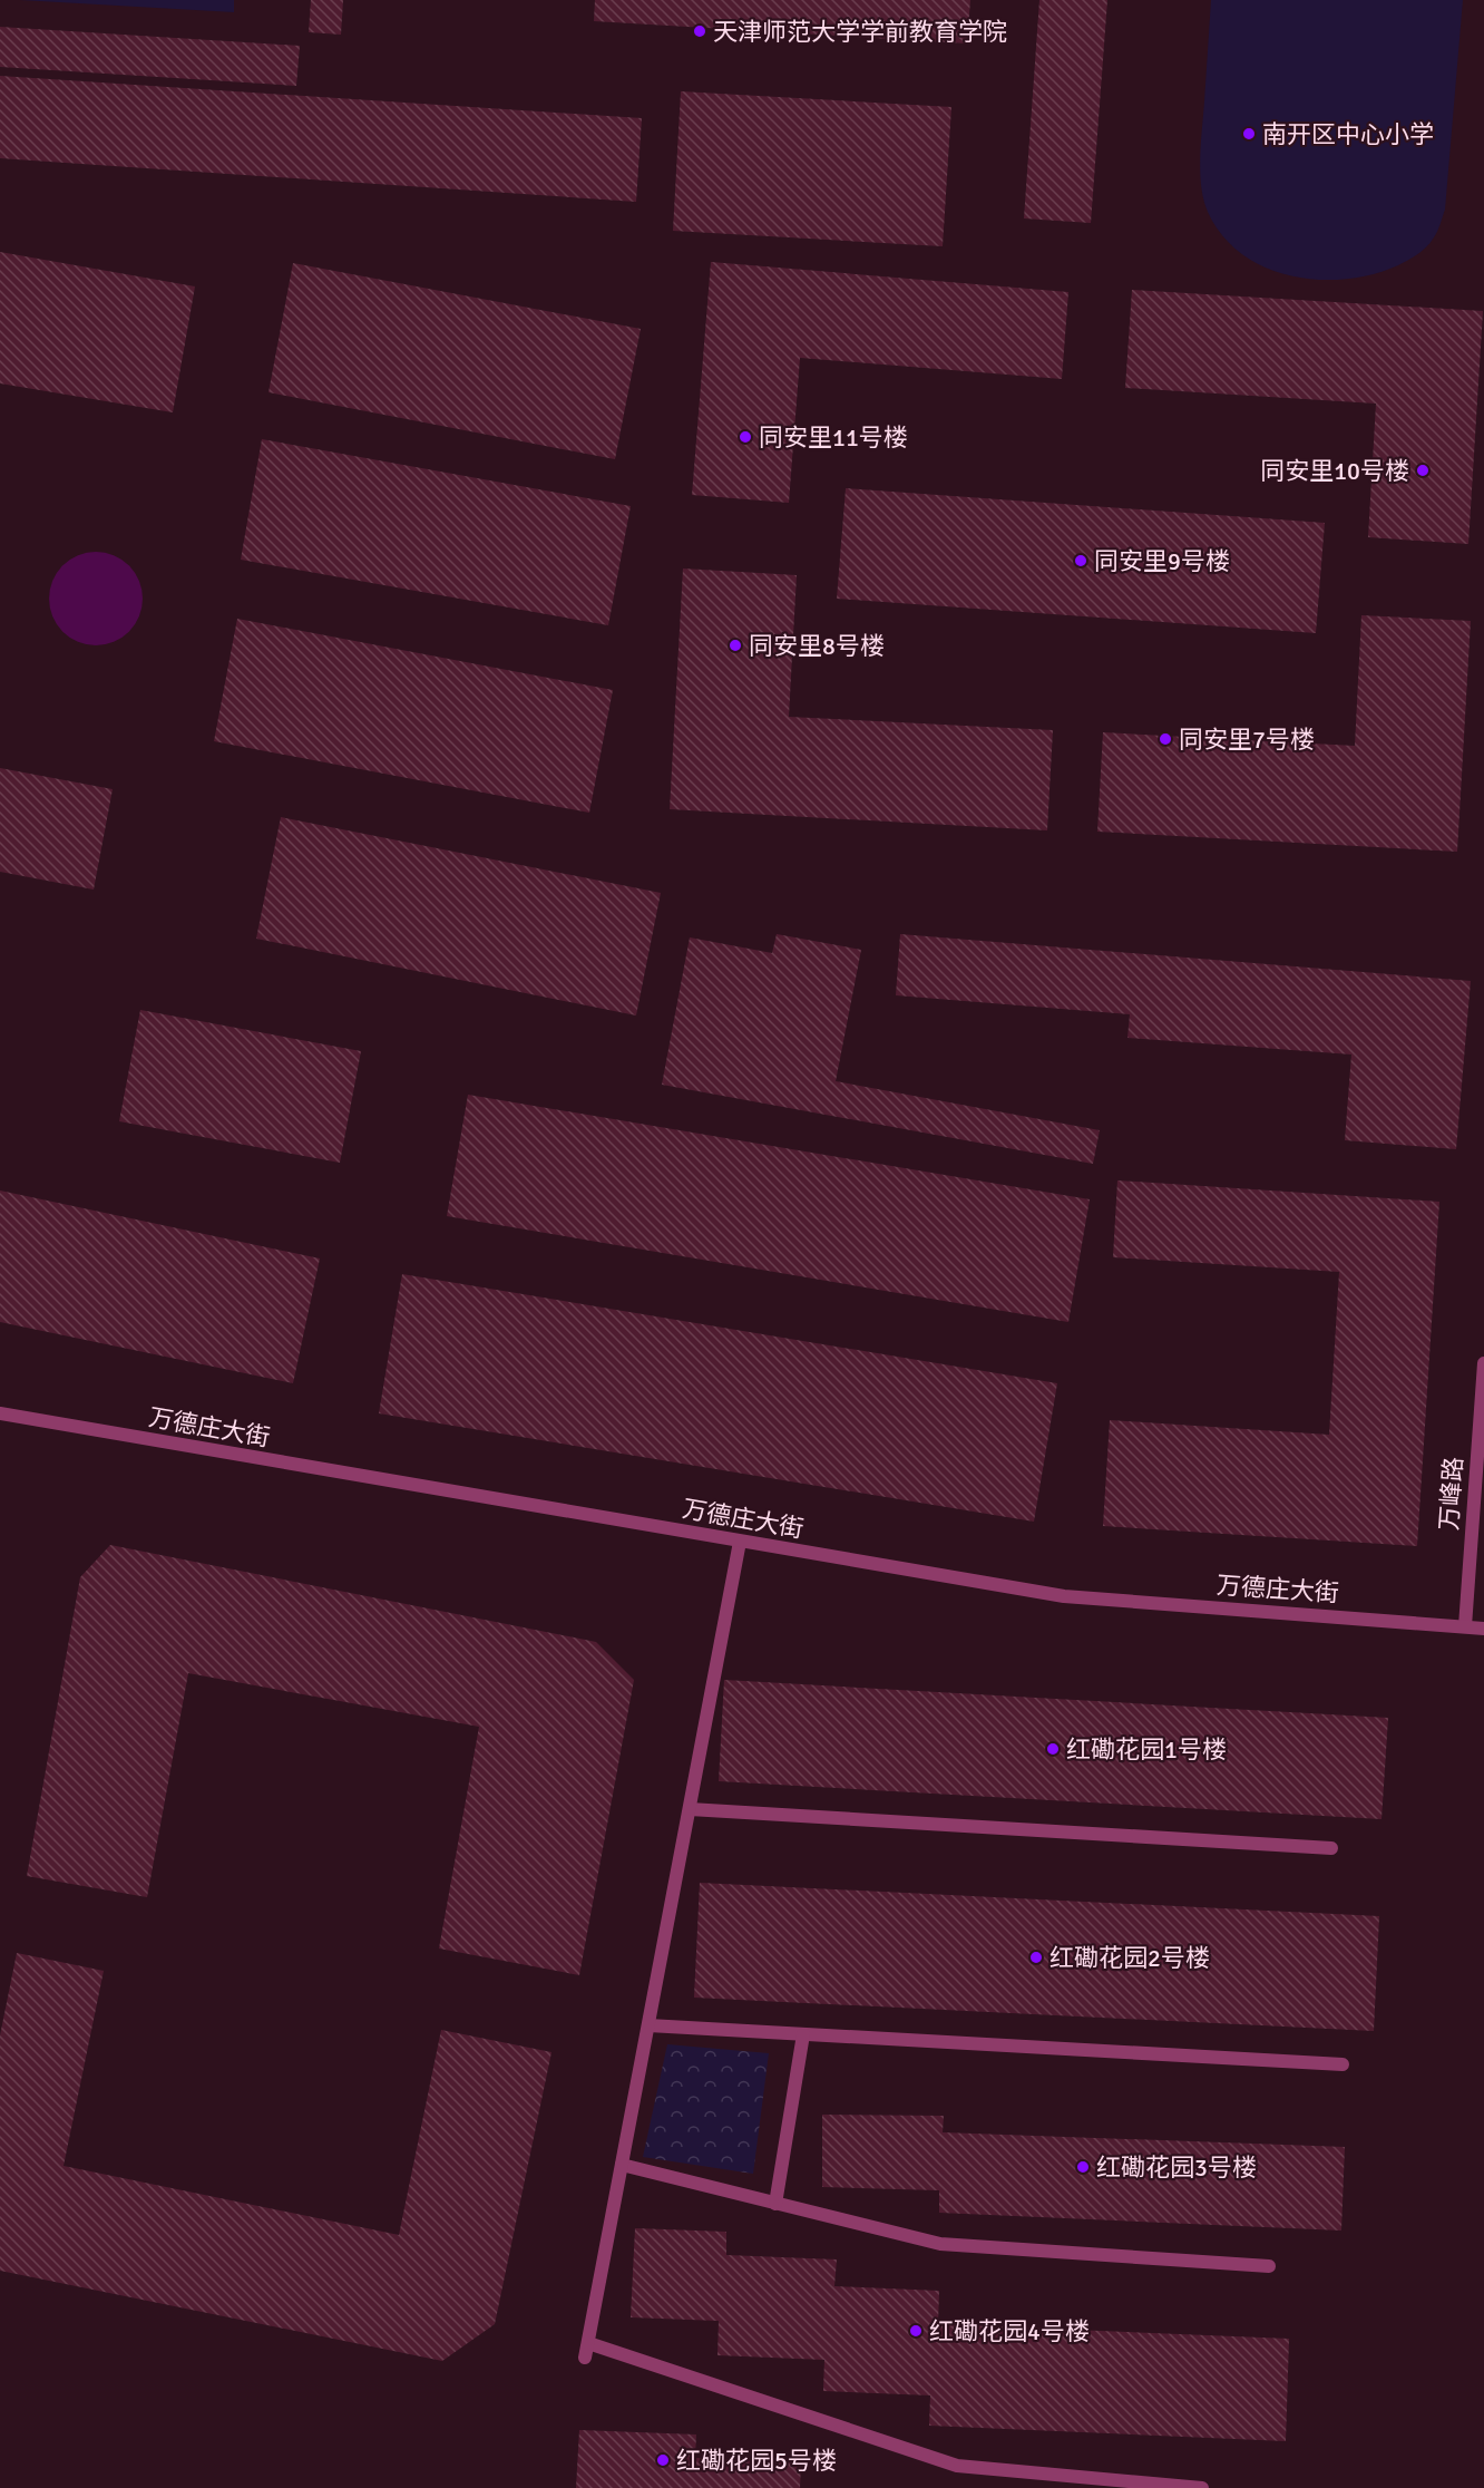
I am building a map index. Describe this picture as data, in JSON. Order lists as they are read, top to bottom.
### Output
{
  "streets": {
    "street": ["万德庄大街", "万峰路"]
  },
  "crossings": [
    ["万德庄大街", "万峰路"]
  ],
  "places": [
    "天津师范大学学前教育学院",
    "南开区中心小学",
    "同安里11号楼",
    "同安里10号楼",
    "同安里9号楼",
    "同安里8号楼",
    "同安里7号楼",
    "红磡花园1号楼",
    "红磡花园2号楼",
    "红磡花园3号楼",
    "红磡花园4号楼",
    "红磡花园5号楼"
  ]
}
